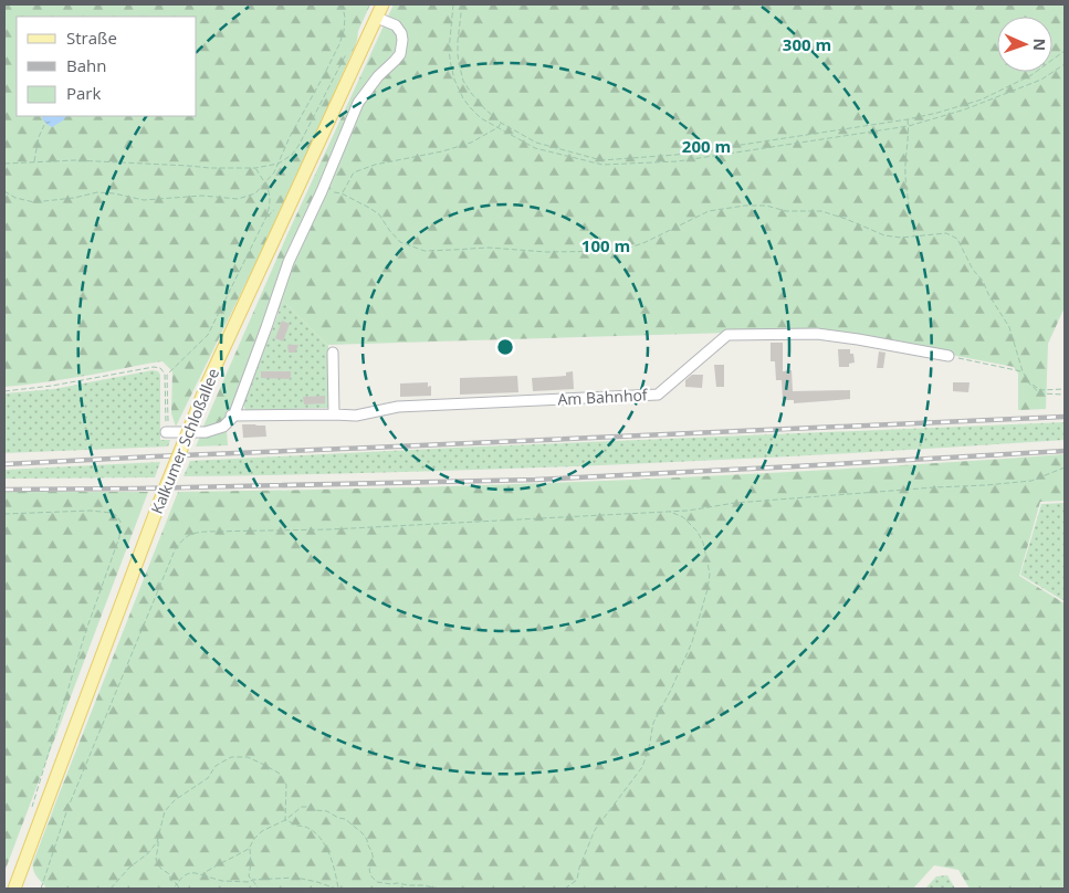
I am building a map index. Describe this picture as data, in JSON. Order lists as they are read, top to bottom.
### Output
{
  "streets": {
    "main road": ["Kalkumer Schloßallee"],
    "street": ["Am Bahnhof"]
  },
  "legend": ["Straße", "Bahn", "Park"],
  "north": "right",
  "rings": ["300 m", "200 m", "100 m"]
}
